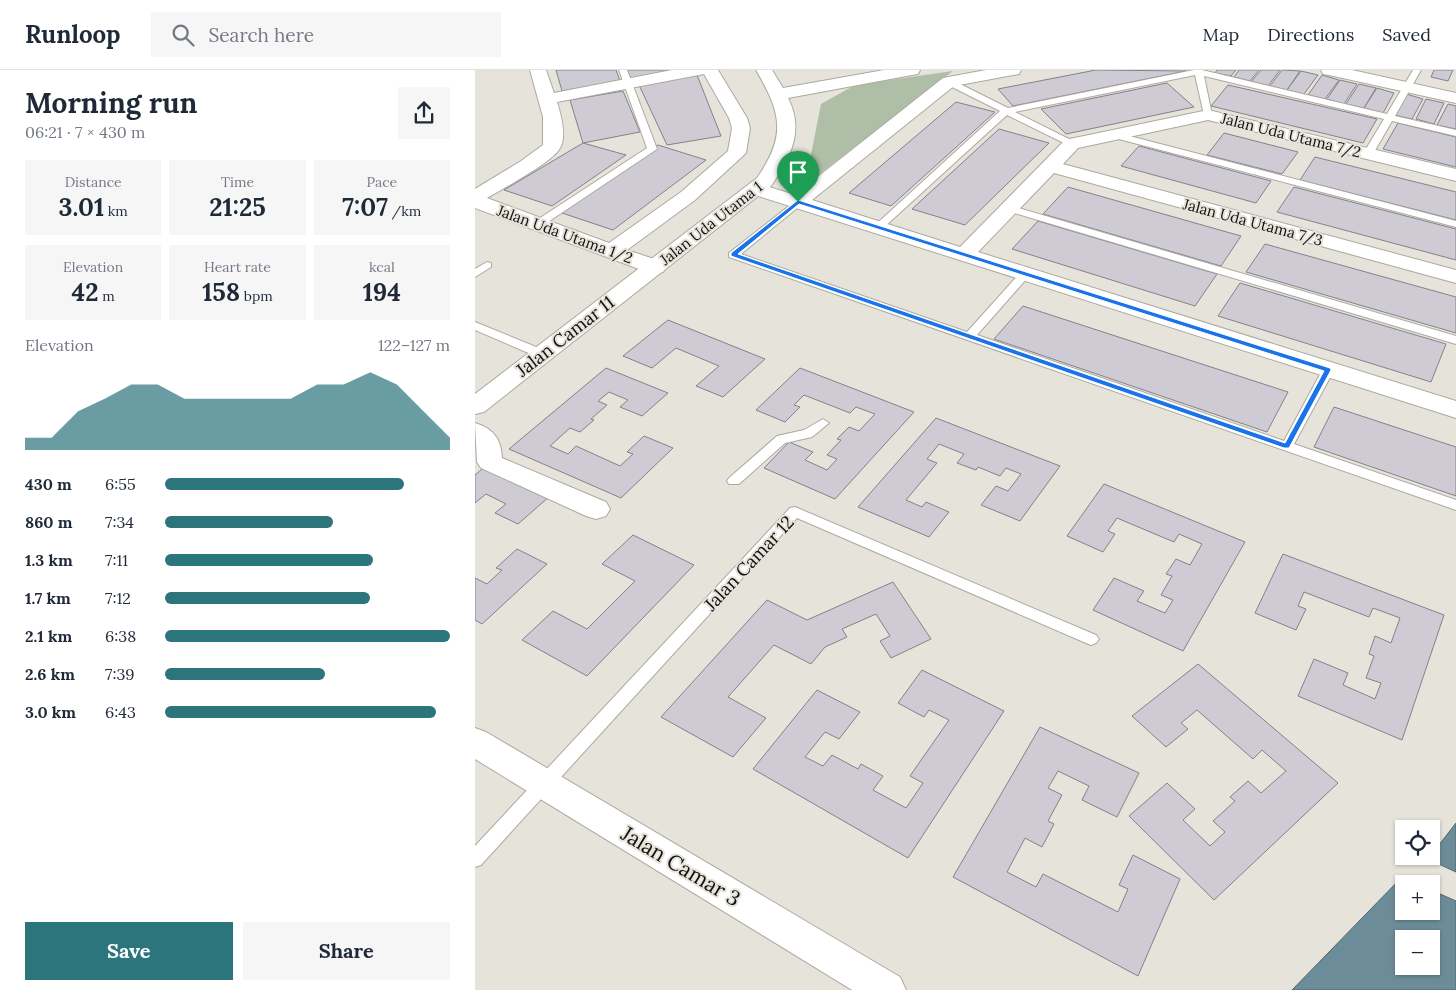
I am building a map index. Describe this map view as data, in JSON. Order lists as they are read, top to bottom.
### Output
{
  "streets": {
    "street": [
      "Jalan Uda Utama 7/2",
      "Jalan Uda Utama 7/3",
      "Jalan Uda Utama 1",
      "Jalan Uda Utama 1/2",
      "Jalan Camar 11",
      "Jalan Camar 3"
    ],
    "lane": ["Jalan Camar 12"]
  },
  "crossings": [
    ["Jalan Uda Utama 1", "Jalan Uda Utama 1/2"],
    ["Jalan Uda Utama 1", "Jalan Camar 11"],
    ["Jalan Uda Utama 1/2", "Jalan Camar 11"],
    ["Jalan Camar 12", "Jalan Camar 3"]
  ],
  "page": {
    "header": "Runloop",
    "search": "Search here",
    "nav": ["Map", "Directions", "Saved"],
    "heading": ["Morning run", "06:21 · 7 × 430 m"],
    "stats": [
      ["Distance", "3.01 km"],
      ["Time", "21:25"],
      ["Pace", "7:07 /km"],
      ["Elevation", "42 m"],
      ["Heart rate", "158 bpm"],
      ["kcal", "194"]
    ],
    "chart": ["Elevation", "122–127 m"],
    "list": [
      {
        "name": "430 m",
        "note": "6:55"
      },
      {
        "name": "860 m",
        "note": "7:34"
      },
      {
        "name": "1.3 km",
        "note": "7:11"
      },
      {
        "name": "1.7 km",
        "note": "7:12"
      },
      {
        "name": "2.1 km",
        "note": "6:38"
      },
      {
        "name": "2.6 km",
        "note": "7:39"
      },
      {
        "name": "3.0 km",
        "note": "6:43"
      }
    ],
    "map_buttons": ["+", "−"],
    "buttons": ["Save", "Share"]
  }
}
